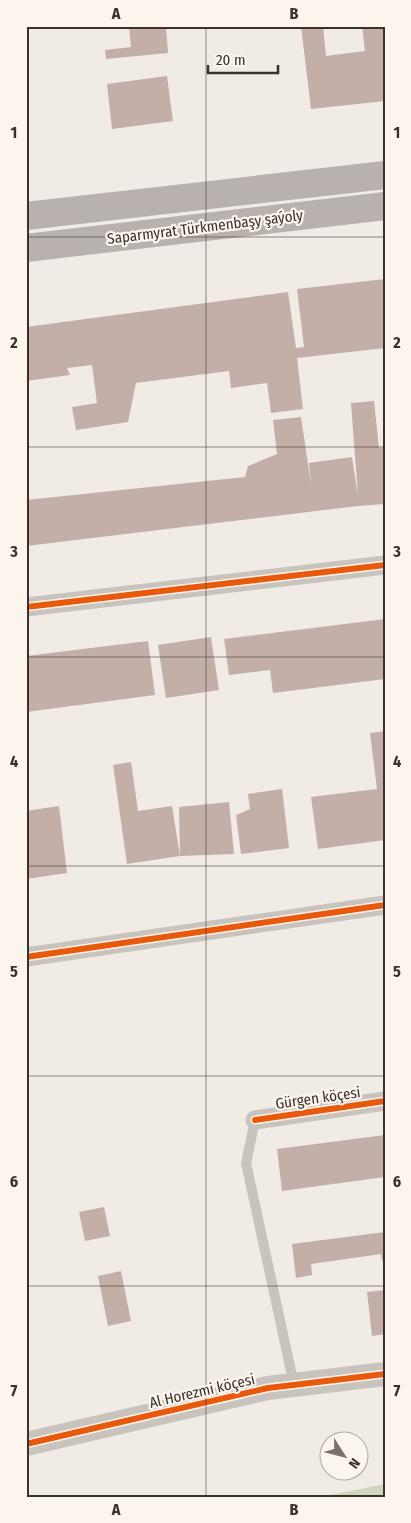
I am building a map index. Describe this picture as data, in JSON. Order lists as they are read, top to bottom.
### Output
{
  "streets": {
    "main road": ["Saparmyrat Türkmenbaşy şaýoly"],
    "street": ["Gürgen köçesi", "Al Horezmi köçesi"]
  },
  "scale_bar": "20 m",
  "north": "bottom right",
  "grid": {
    "columns": ["A", "B"],
    "rows": [
      "1",
      "2",
      "3",
      "4",
      "5",
      "6",
      "7"
    ]
  }
}
